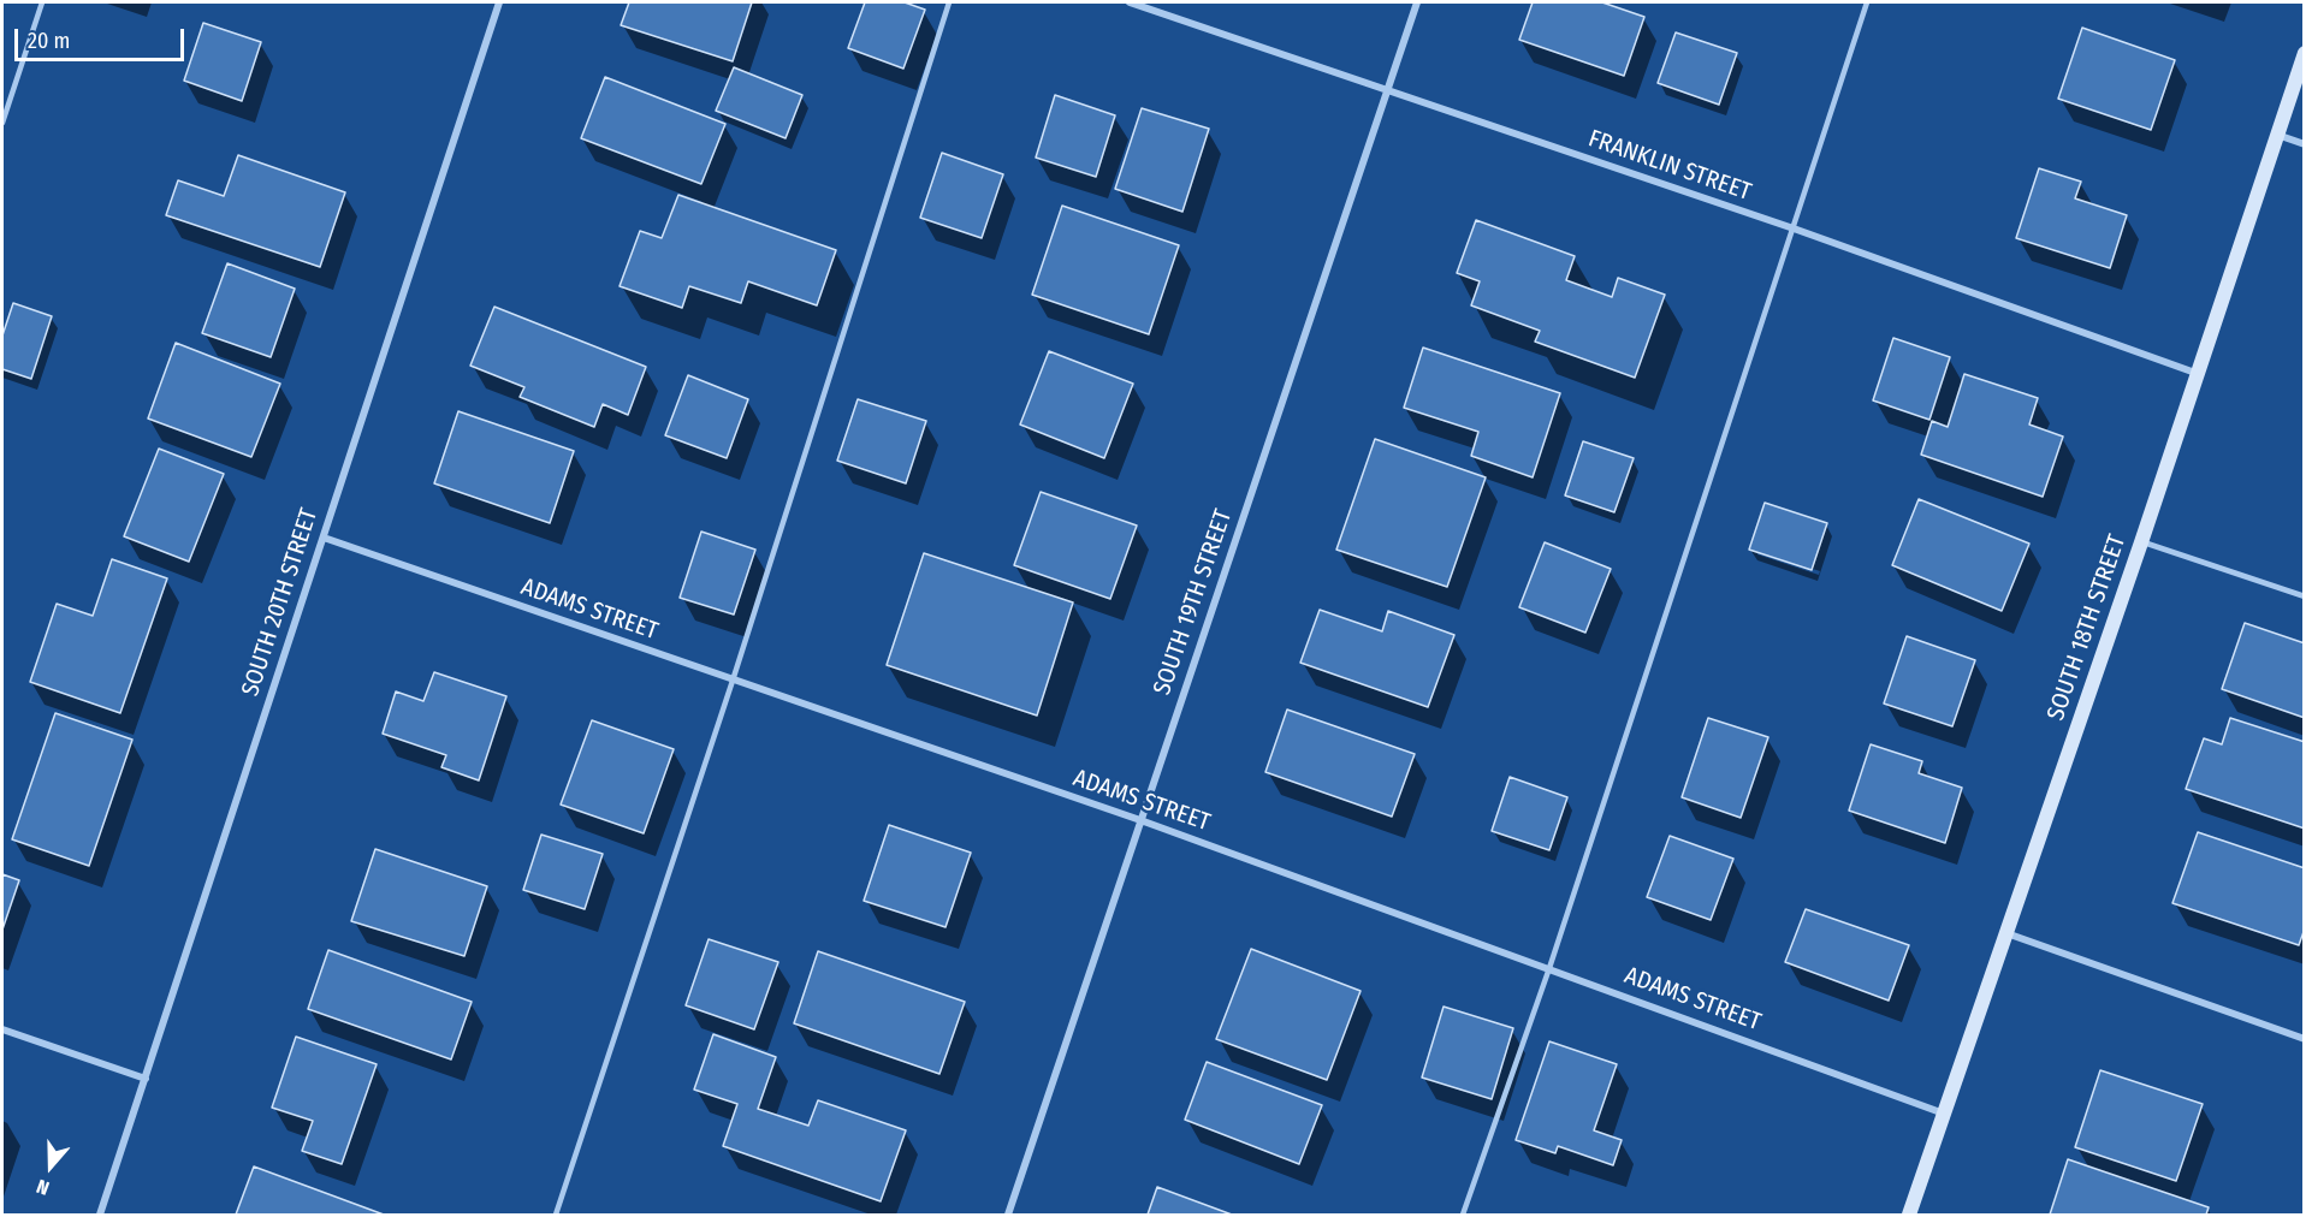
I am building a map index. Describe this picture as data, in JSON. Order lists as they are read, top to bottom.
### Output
{
  "streets": {
    "main road": ["SOUTH 18TH STREET"],
    "street": [
      "FRANKLIN STREET",
      "SOUTH 20TH STREET",
      "SOUTH 19TH STREET",
      "ADAMS STREET"
    ]
  },
  "crossings": [
    ["FRANKLIN STREET", "SOUTH 19TH STREET"],
    ["FRANKLIN STREET", "SOUTH 18TH STREET"],
    ["SOUTH 20TH STREET", "ADAMS STREET"],
    ["SOUTH 19TH STREET", "ADAMS STREET"],
    ["ADAMS STREET", "SOUTH 18TH STREET"]
  ],
  "scale_bar": "20 m",
  "north": "bottom"
}
